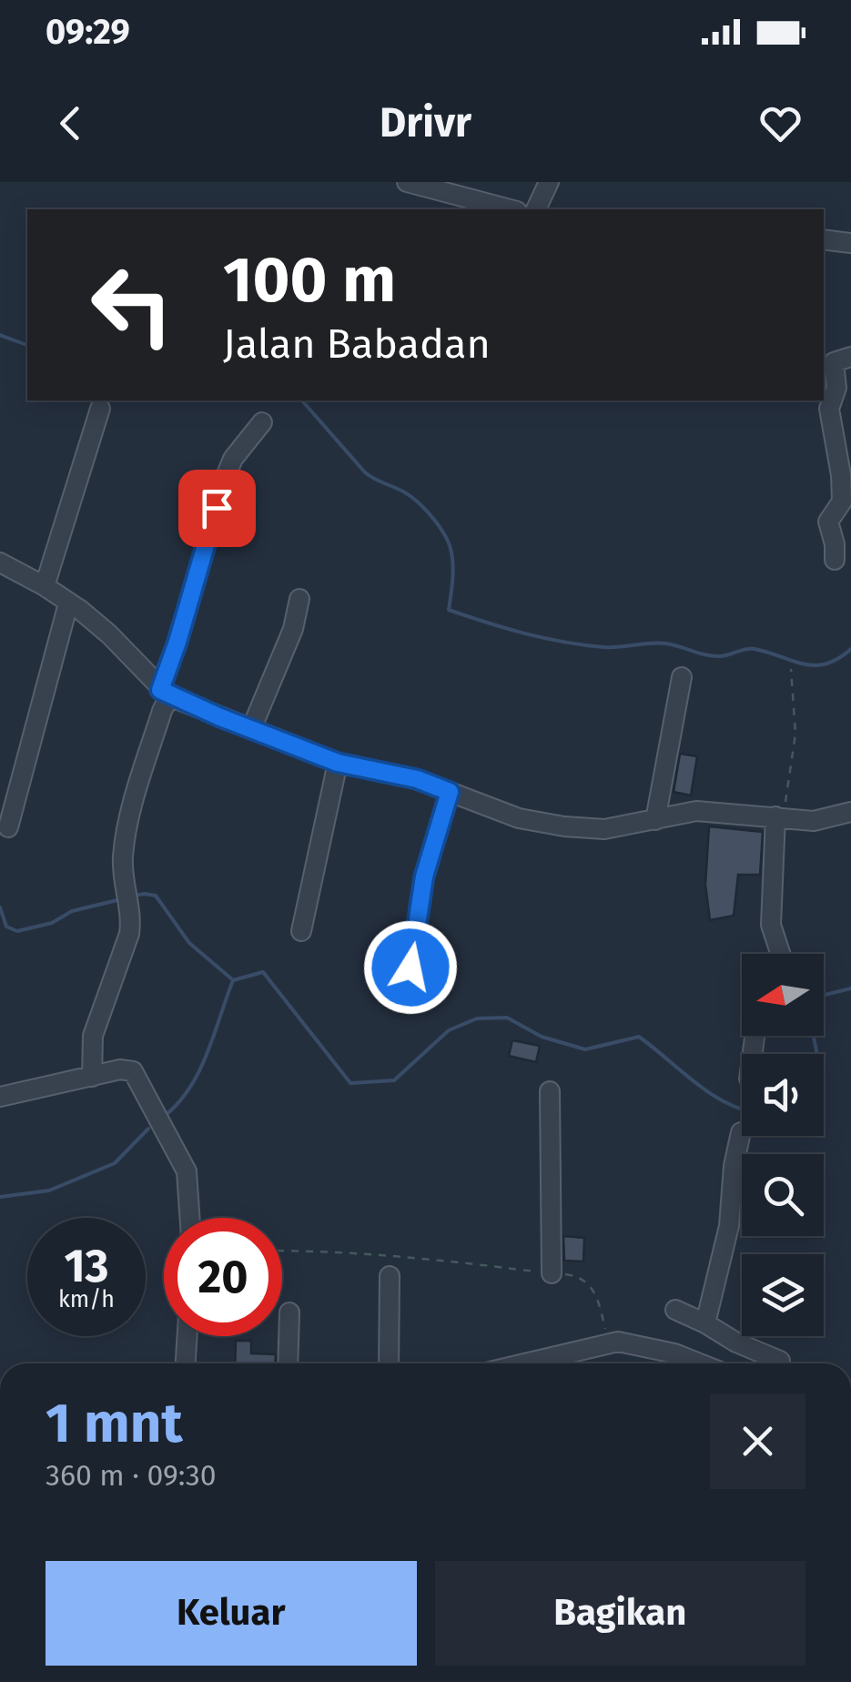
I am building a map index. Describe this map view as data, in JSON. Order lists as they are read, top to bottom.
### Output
{
  "north": "left",
  "page": {
    "status": "09:29",
    "header": "Drivr",
    "turn": ["100 m", "Jalan Babadan"],
    "speed": "13 km/h",
    "limit": "20",
    "heading": ["1 mnt", "360 m · 09:30"],
    "buttons": ["Keluar", "Bagikan"]
  }
}
